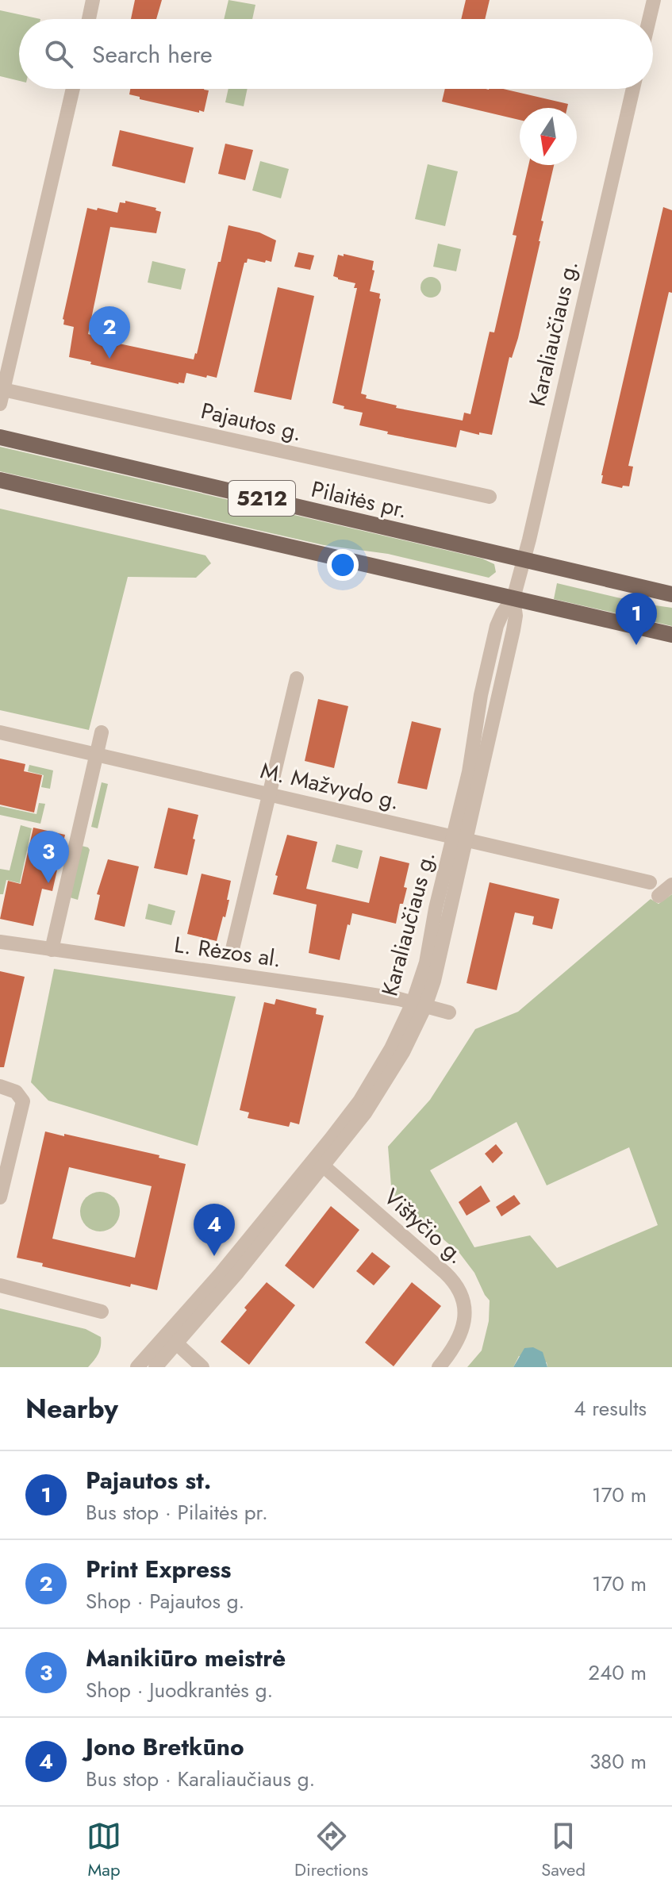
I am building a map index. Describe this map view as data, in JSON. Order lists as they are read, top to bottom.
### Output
{
  "streets": {
    "main road": ["5212", "Pilaitės pr."],
    "street": [
      "Karaliaučiaus g.",
      "Pajautos g.",
      "M. Mažvydo g.",
      "L. Rėzos al.",
      "Vištyčio g."
    ]
  },
  "crossings": [
    ["Karaliaučiaus g.", "5212"],
    ["Karaliaučiaus g.", "Pilaitės pr."],
    ["Karaliaučiaus g.", "M. Mažvydo g."],
    ["Karaliaučiaus g.", "L. Rėzos al."],
    ["Karaliaučiaus g.", "Vištyčio g."]
  ],
  "north": "bottom",
  "page": {
    "search": "Search here",
    "pins": [
      "2",
      "1",
      "3",
      "4"
    ],
    "heading": ["Nearby", "4 results"],
    "list": [
      {
        "mark": "1",
        "name": "Pajautos st.",
        "note": "Bus stop · Pilaitės pr.",
        "value": "170 m"
      },
      {
        "mark": "2",
        "name": "Print Express",
        "note": "Shop · Pajautos g.",
        "value": "170 m"
      },
      {
        "mark": "3",
        "name": "Manikiūro meistrė",
        "note": "Shop · Juodkrantės g.",
        "value": "240 m"
      },
      {
        "mark": "4",
        "name": "Jono Bretkūno",
        "note": "Bus stop · Karaliaučiaus g.",
        "value": "380 m"
      }
    ],
    "nav": ["Map", "Directions", "Saved"]
  }
}
